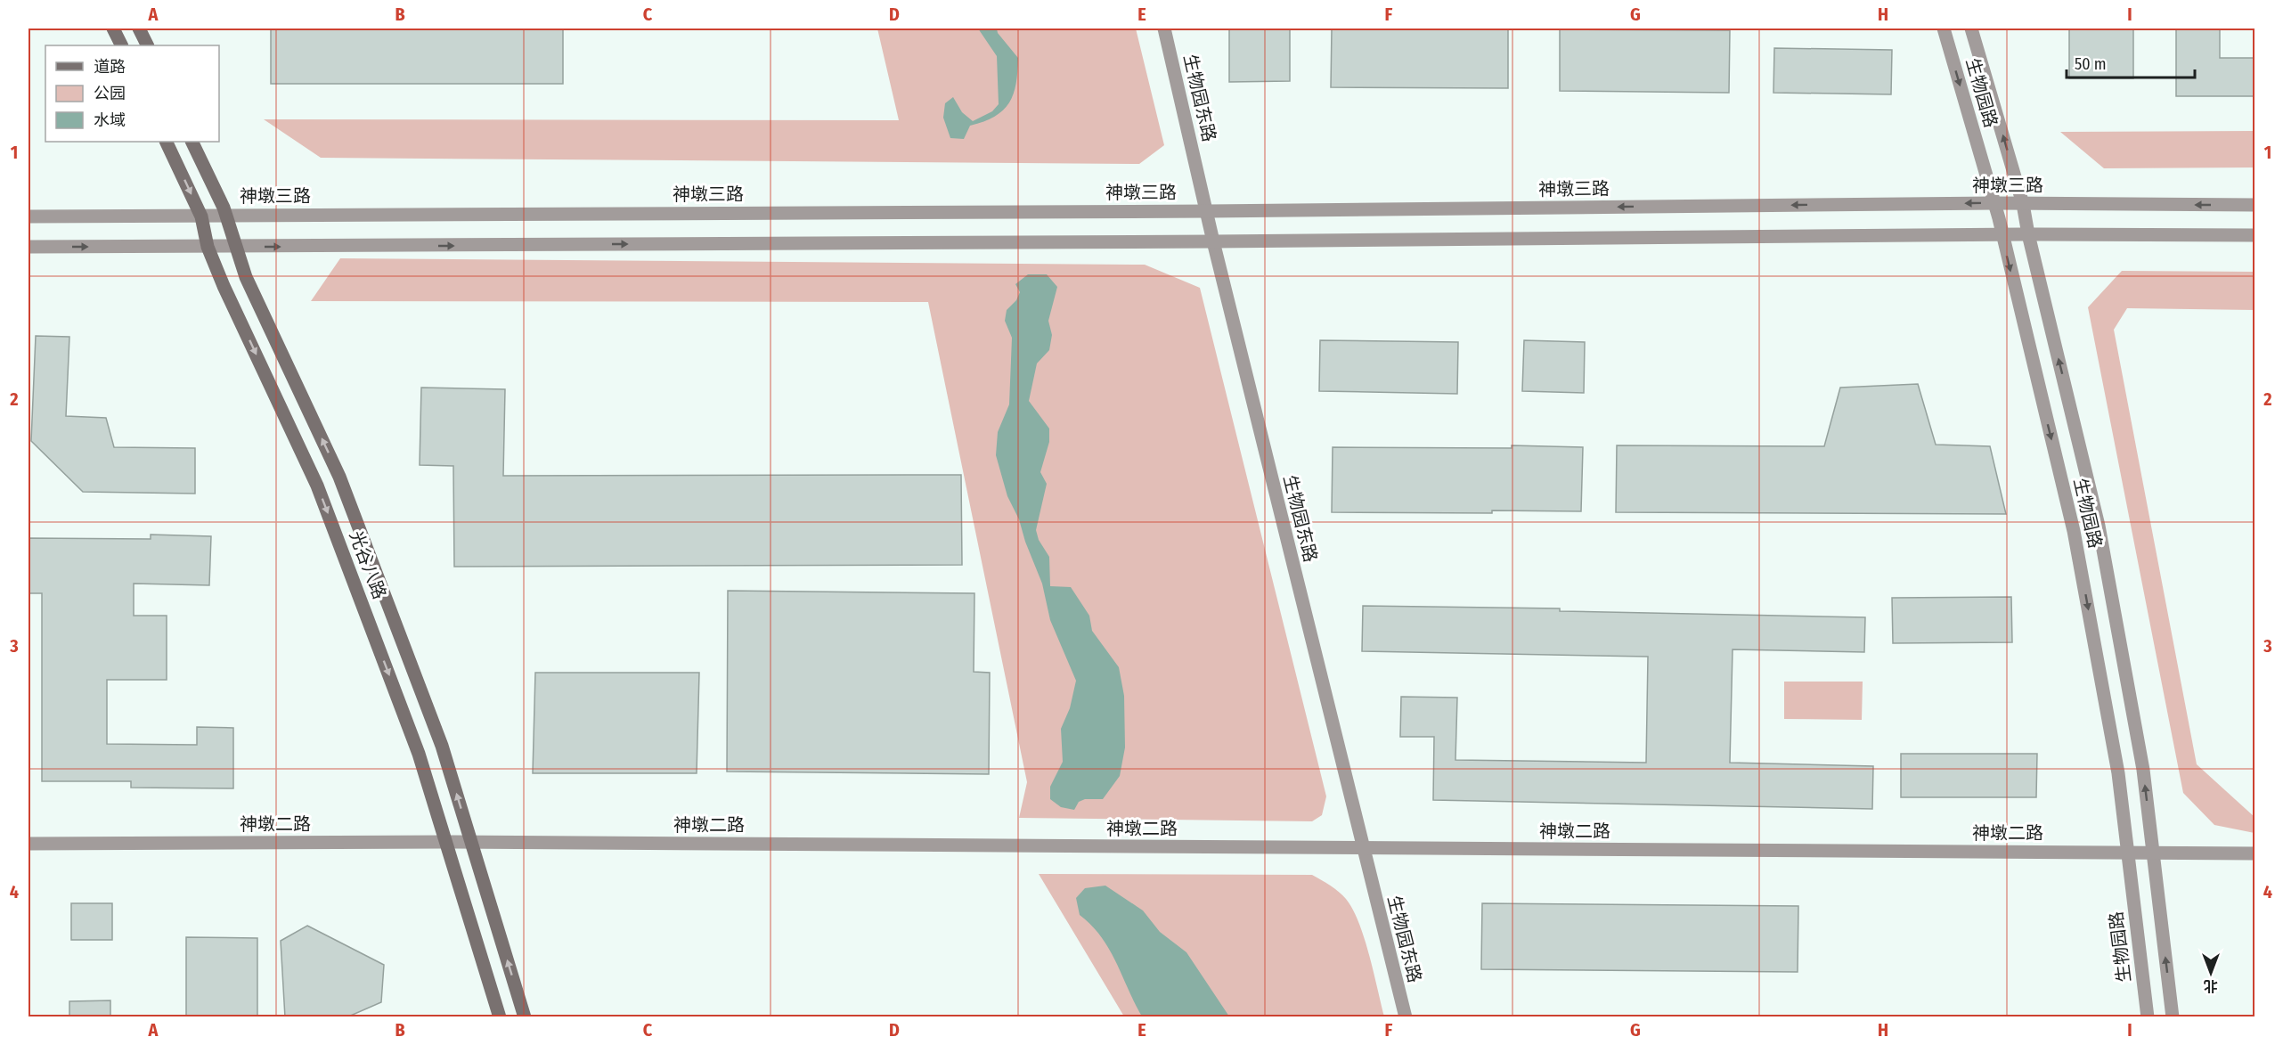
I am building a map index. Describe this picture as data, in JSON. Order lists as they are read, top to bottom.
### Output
{
  "streets": {
    "main road": ["光谷八路"],
    "street": [
      "生物园路",
      "生物园东路",
      "神墩三路",
      "神墩二路"
    ]
  },
  "crossings": [
    ["生物园路", "神墩三路"],
    ["生物园路", "神墩二路"],
    ["生物园东路", "神墩三路"],
    ["生物园东路", "神墩二路"],
    ["神墩三路", "光谷八路"],
    ["光谷八路", "神墩二路"]
  ],
  "legend": ["道路", "公园", "水域"],
  "scale_bar": "50 m",
  "north": "bottom",
  "grid": {
    "columns": [
      "A",
      "B",
      "C",
      "D",
      "E",
      "F",
      "G",
      "H",
      "I"
    ],
    "rows": [
      "1",
      "2",
      "3",
      "4"
    ]
  }
}
